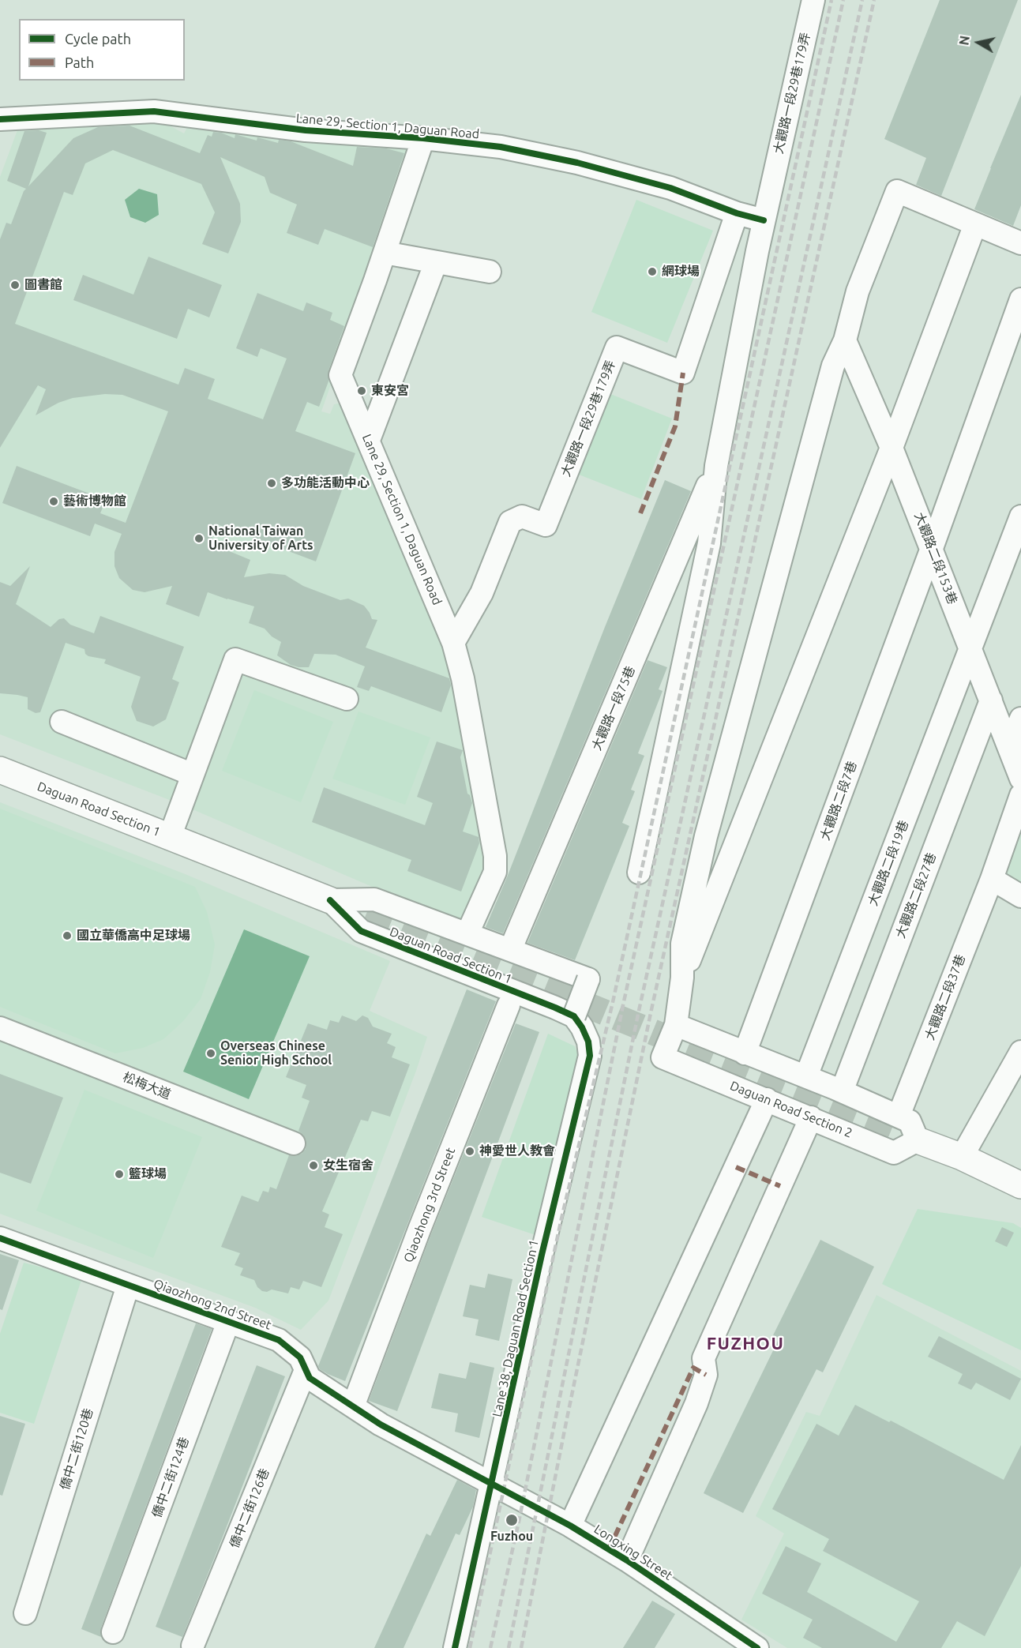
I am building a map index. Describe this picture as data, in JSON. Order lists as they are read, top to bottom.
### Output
{
  "streets": {
    "main road": ["Daguan Road Section 1"],
    "street": [
      "大觀路一段29巷179弄",
      "Lane 29, Section 1, Daguan Road",
      "大觀路二段153巷",
      "大觀路一段75巷",
      "大觀路二段7巷",
      "大觀路二段19巷",
      "大觀路二段27巷",
      "大觀路二段37巷",
      "松梅大道",
      "Daguan Road Section 2",
      "Qiaozhong 3rd Street",
      "Qiaozhong 2nd Street",
      "Lane 38, Daguan Road Section 1",
      "僑中二街120巷",
      "僑中二街124巷",
      "僑中二街126巷",
      "Longxing Street"
    ]
  },
  "crossings": [
    ["大觀路一段29巷179弄", "Lane 29, Section 1, Daguan Road"],
    ["大觀路一段29巷179弄", "大觀路一段75巷"],
    ["Lane 29, Section 1, Daguan Road", "Daguan Road Section 1"],
    ["大觀路二段153巷", "大觀路二段7巷"],
    ["大觀路二段153巷", "大觀路二段19巷"],
    ["大觀路二段153巷", "大觀路二段27巷"],
    ["大觀路一段75巷", "Daguan Road Section 1"],
    ["Daguan Road Section 1", "Lane 38, Daguan Road Section 1"],
    ["Qiaozhong 3rd Street", "Qiaozhong 2nd Street"],
    ["Qiaozhong 2nd Street", "Lane 38, Daguan Road Section 1"],
    ["Qiaozhong 2nd Street", "僑中二街120巷"],
    ["Qiaozhong 2nd Street", "僑中二街124巷"],
    ["Qiaozhong 2nd Street", "僑中二街126巷"],
    ["Qiaozhong 2nd Street", "Longxing Street"],
    ["Lane 38, Daguan Road Section 1", "Longxing Street"]
  ],
  "districts": ["FUZHOU"],
  "places": [
    "網球場",
    "圖書館",
    "東安宮",
    "多功能活動中心",
    "藝術博物館",
    "National Taiwan University of Arts",
    "國立華僑高中足球場",
    "Overseas Chinese Senior High School",
    "神愛世人教會",
    "女生宿舍",
    "籃球場",
    "Fuzhou"
  ],
  "legend": ["Cycle path", "Path"],
  "north": "left"
}
